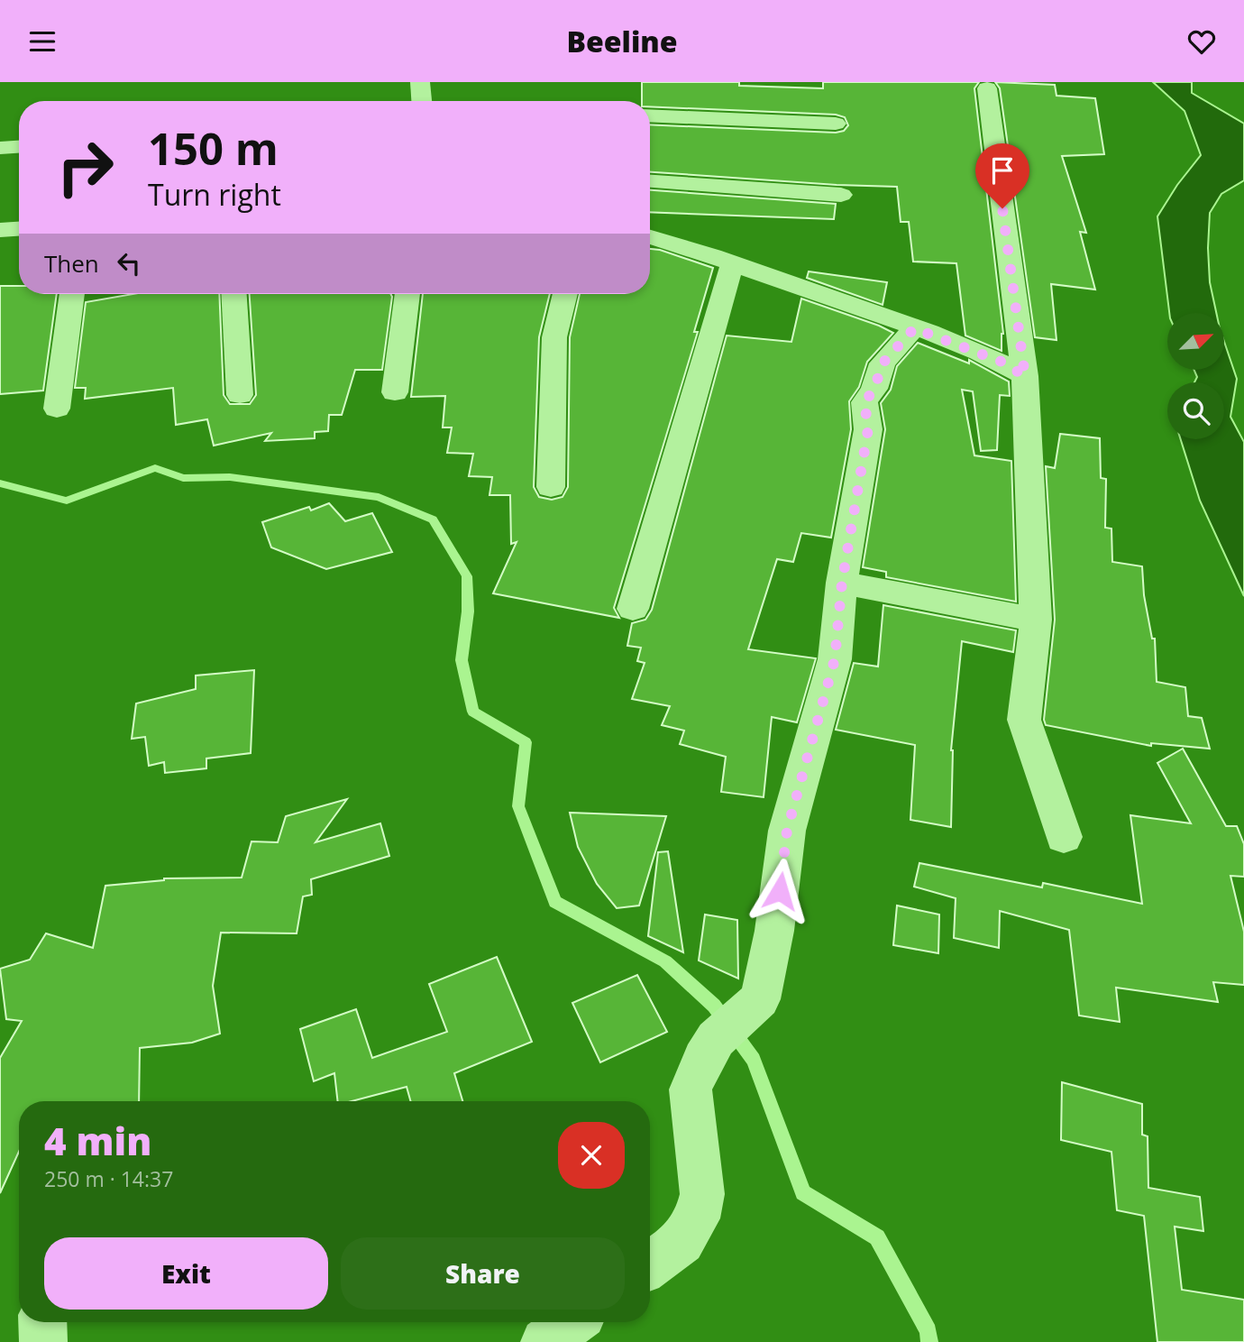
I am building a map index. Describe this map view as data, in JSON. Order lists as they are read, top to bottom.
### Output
{
  "north": "top right",
  "page": {
    "header": "Beeline",
    "turn": ["150 m", "Turn right"],
    "then": "Then",
    "heading": ["4 min", "250 m · 14:37"],
    "buttons": ["Exit", "Share"]
  }
}
